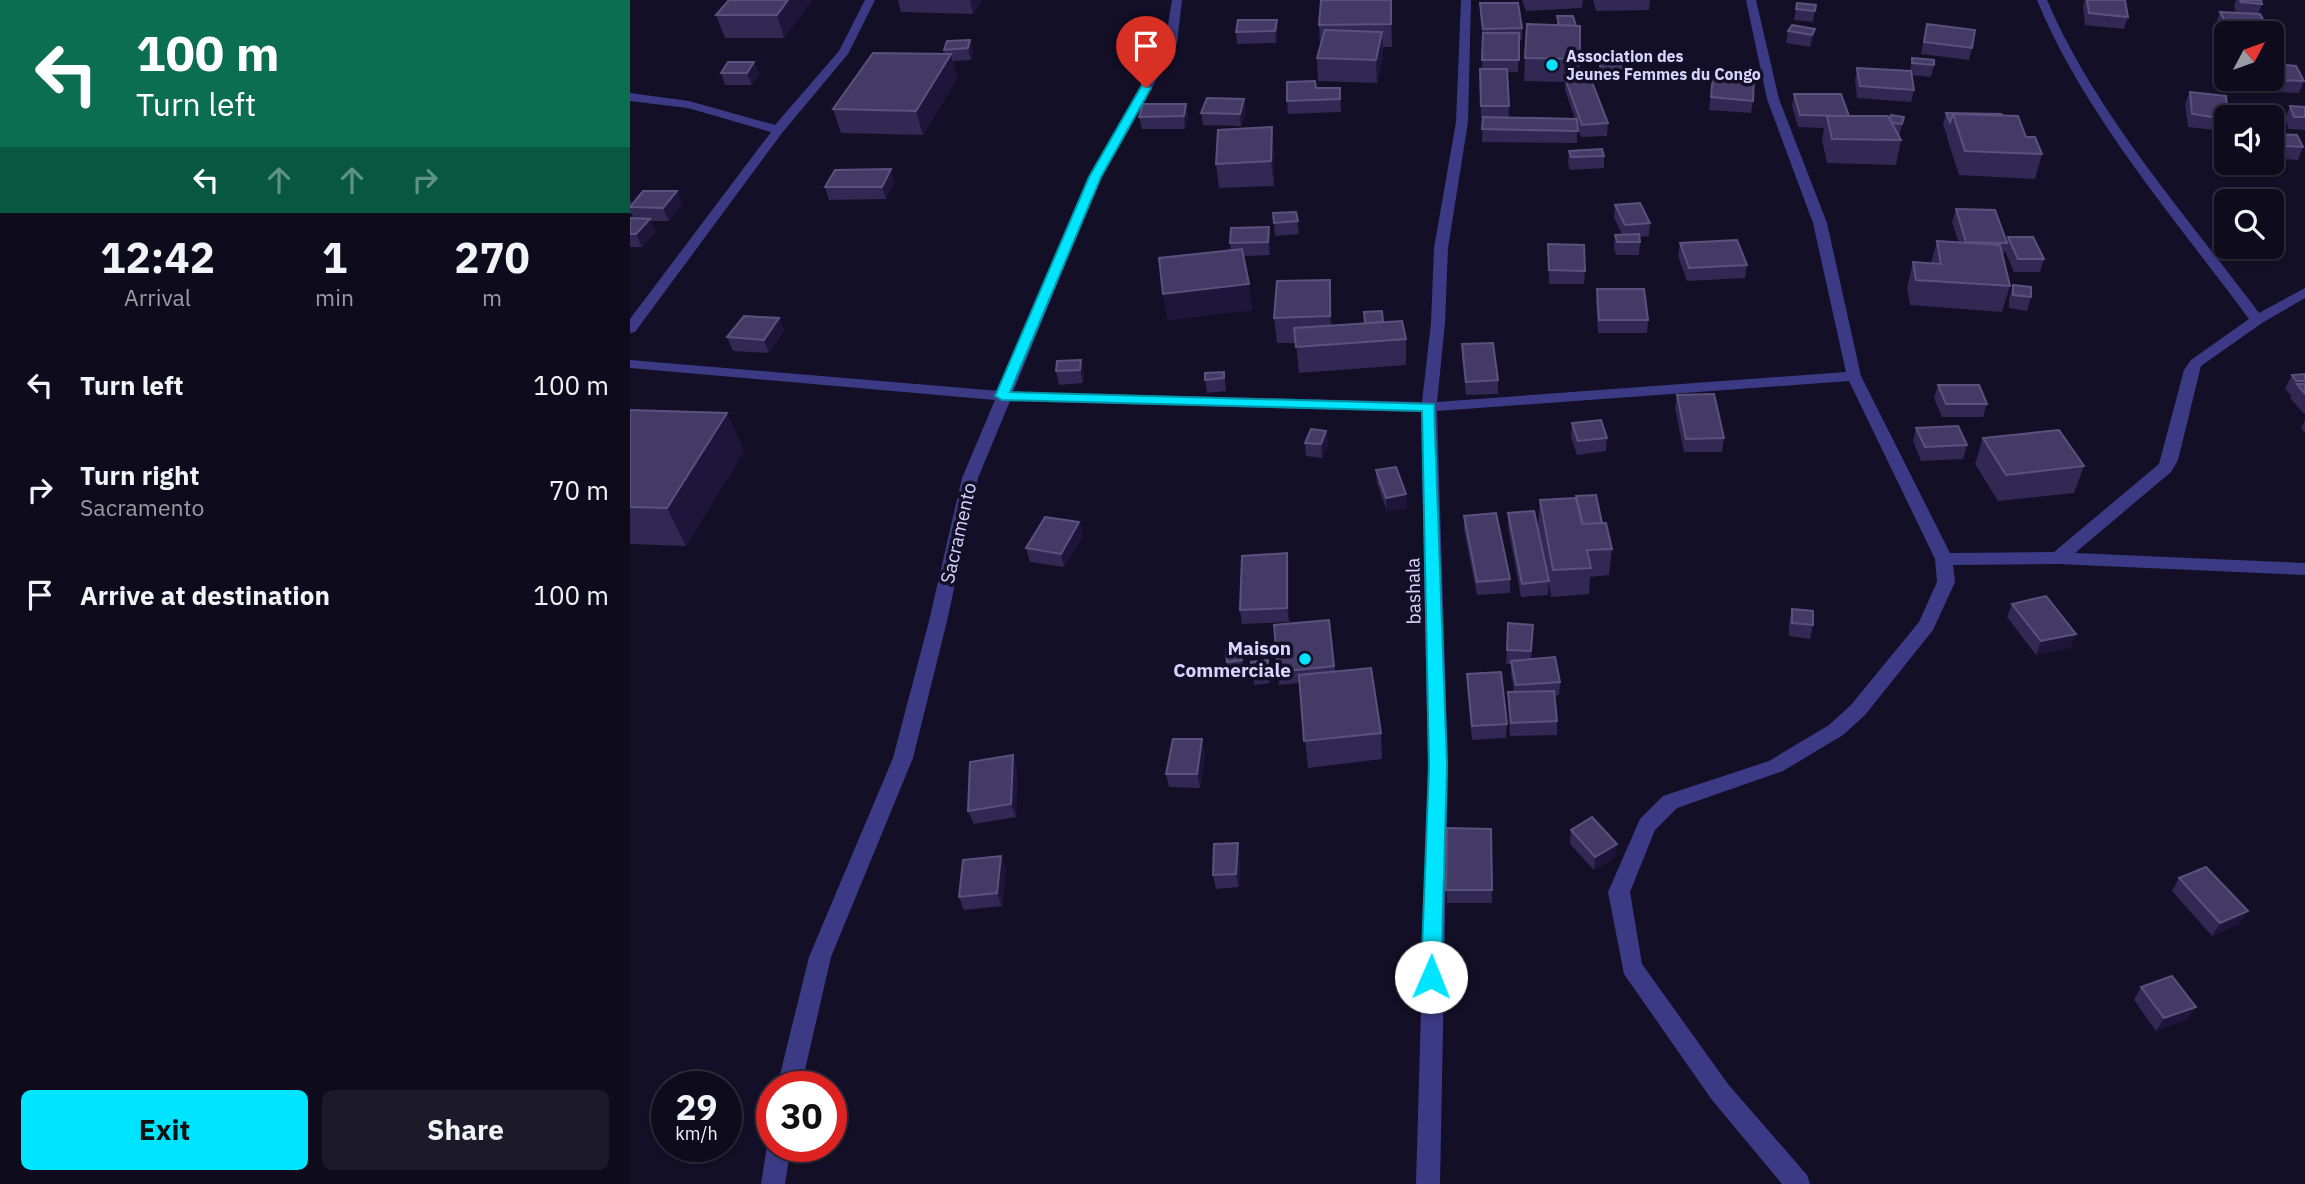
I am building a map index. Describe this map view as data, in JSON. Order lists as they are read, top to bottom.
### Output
{
  "streets": {
    "street": ["Sacramento", "bashala"]
  },
  "places": ["Association des Jeunes Femmes du Congo", "Maison Commerciale"],
  "north": "top right",
  "page": {
    "turn": ["100 m", "Turn left"],
    "eta": [
      "12:42",
      "Arrival",
      "1",
      "min",
      "270",
      "m"
    ],
    "list": [
      {
        "name": "Turn left",
        "value": "100 m"
      },
      {
        "name": "Turn right",
        "note": "Sacramento",
        "value": "70 m"
      },
      {
        "name": "Arrive at destination",
        "value": "100 m"
      }
    ],
    "speed": "29 km/h",
    "limit": "30",
    "buttons": ["Exit", "Share"]
  }
}
